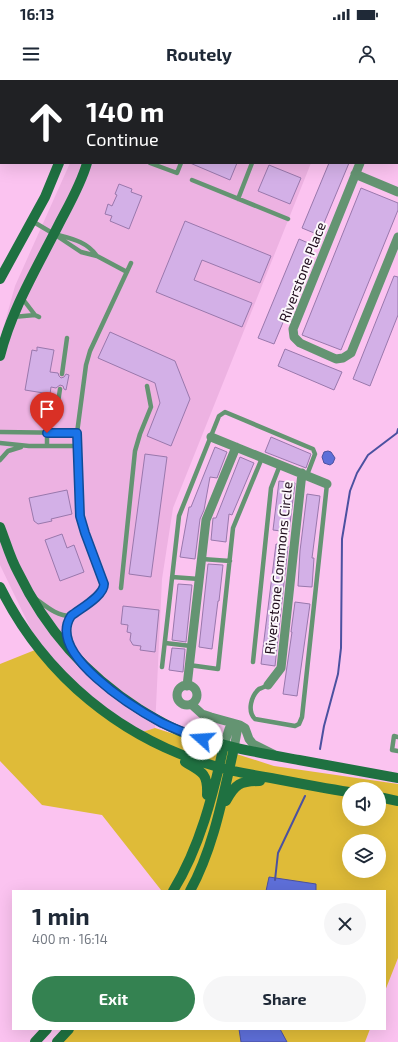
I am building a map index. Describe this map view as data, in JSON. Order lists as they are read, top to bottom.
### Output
{
  "streets": {
    "street": ["Riverstone Place", "Riverstone Commons Circle"]
  },
  "page": {
    "status": "16:13",
    "header": "Routely",
    "turn": ["140 m", "Continue"],
    "heading": ["1 min", "400 m · 16:14"],
    "buttons": ["Exit", "Share"]
  }
}
